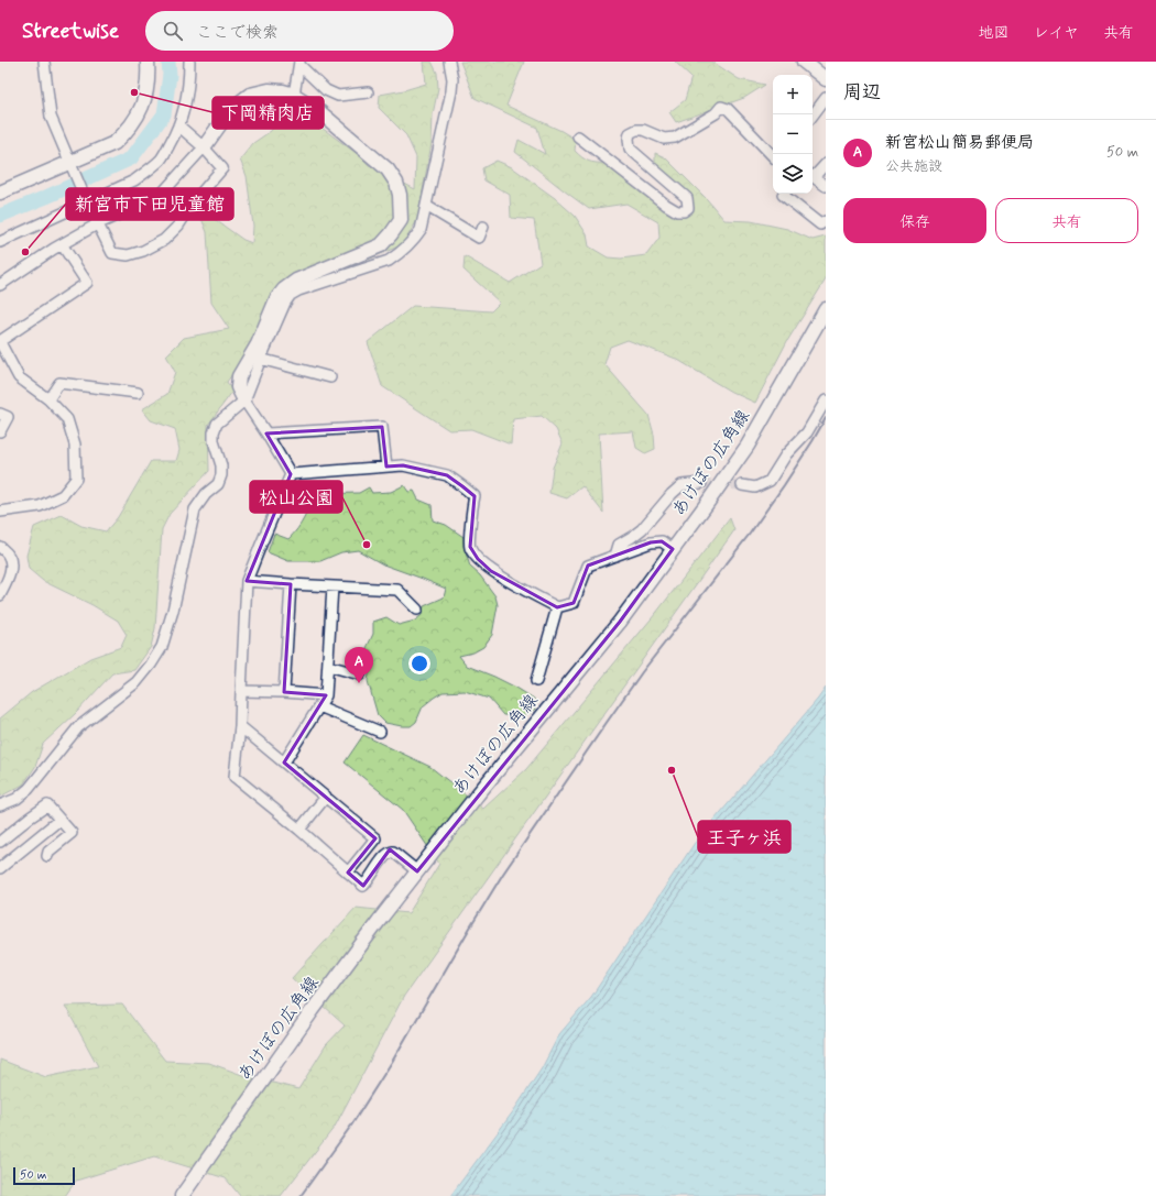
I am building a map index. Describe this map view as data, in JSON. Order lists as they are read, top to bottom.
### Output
{
  "streets": {
    "main road": ["あけぼの広角線"]
  },
  "places": [
    "下岡精肉店",
    "新宮市下田児童館",
    "松山公園",
    "王子ヶ浜"
  ],
  "scale_bar": "50 m",
  "page": {
    "header": "Streetwise",
    "search": "ここで検索",
    "nav": ["地図", "レイヤ", "共有"],
    "heading": "周辺",
    "map_buttons": ["+", "−"],
    "list": [
      {
        "mark": "A",
        "name": "新宮松山簡易郵便局",
        "note": "公共施設",
        "value": "50 m"
      }
    ],
    "buttons": ["保存", "共有"],
    "pins": "A",
    "scale": "50 m"
  }
}
